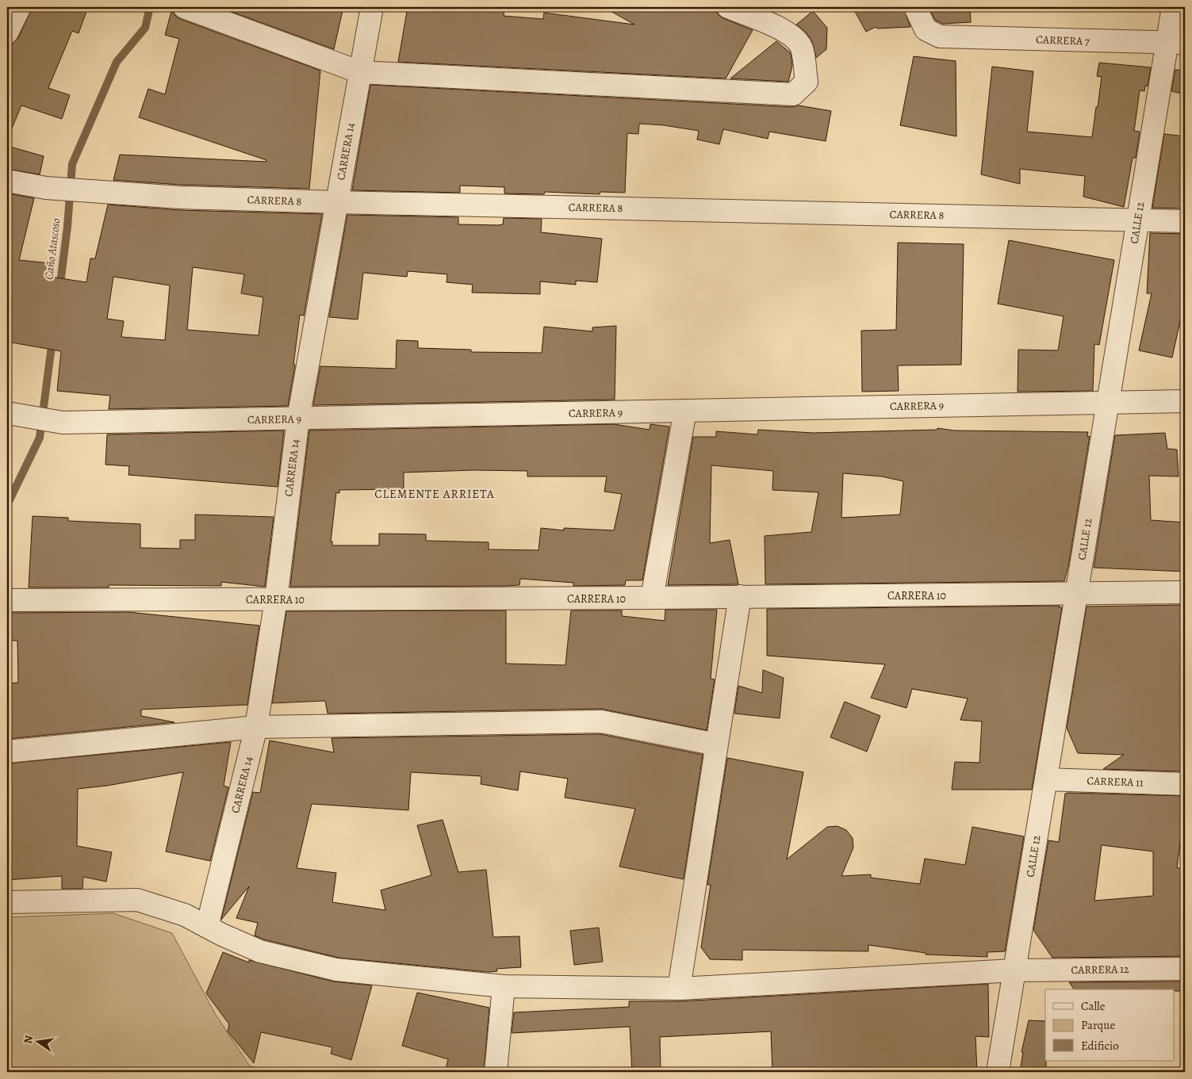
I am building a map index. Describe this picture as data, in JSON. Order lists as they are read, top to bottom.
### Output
{
  "streets": {
    "street": [
      "CARRERA 7",
      "CARRERA 14",
      "CARRERA 8",
      "CALLE 12",
      "CARRERA 9",
      "CARRERA 10",
      "CARRERA 11",
      "CARRERA 12"
    ]
  },
  "crossings": [
    ["CARRERA 7", "CALLE 12"],
    ["CARRERA 14", "CARRERA 8"],
    ["CARRERA 14", "CARRERA 9"],
    ["CARRERA 14", "CARRERA 10"],
    ["CARRERA 14", "CARRERA 12"],
    ["CARRERA 8", "CALLE 12"],
    ["CALLE 12", "CARRERA 9"],
    ["CALLE 12", "CARRERA 10"],
    ["CALLE 12", "CARRERA 11"],
    ["CALLE 12", "CARRERA 12"]
  ],
  "districts": ["CLEMENTE ARRIETA"],
  "water": ["Caño Atascoso"],
  "legend": ["Calle", "Parque", "Edificio"],
  "north": "left"
}
